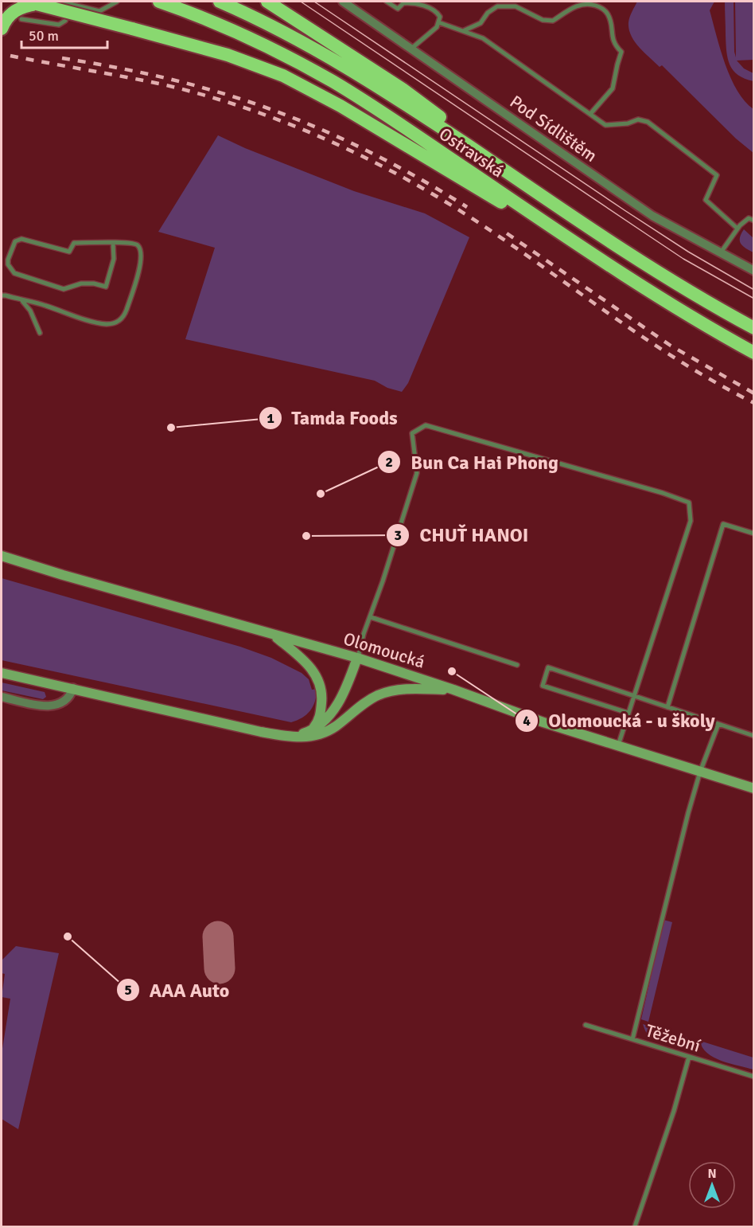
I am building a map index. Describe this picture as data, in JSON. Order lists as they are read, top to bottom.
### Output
{
  "streets": {
    "highway": ["Ostravská"],
    "main road": ["Olomoucká"],
    "street": ["Pod Sídlištěm"],
    "lane": ["Těžební"]
  },
  "places": [
    "Tamda Foods",
    "Bun Ca Hai Phong",
    "CHUŤ HANOI",
    "Olomoucká - u školy",
    "AAA Auto"
  ],
  "scale_bar": "50 m",
  "north": "top"
}
